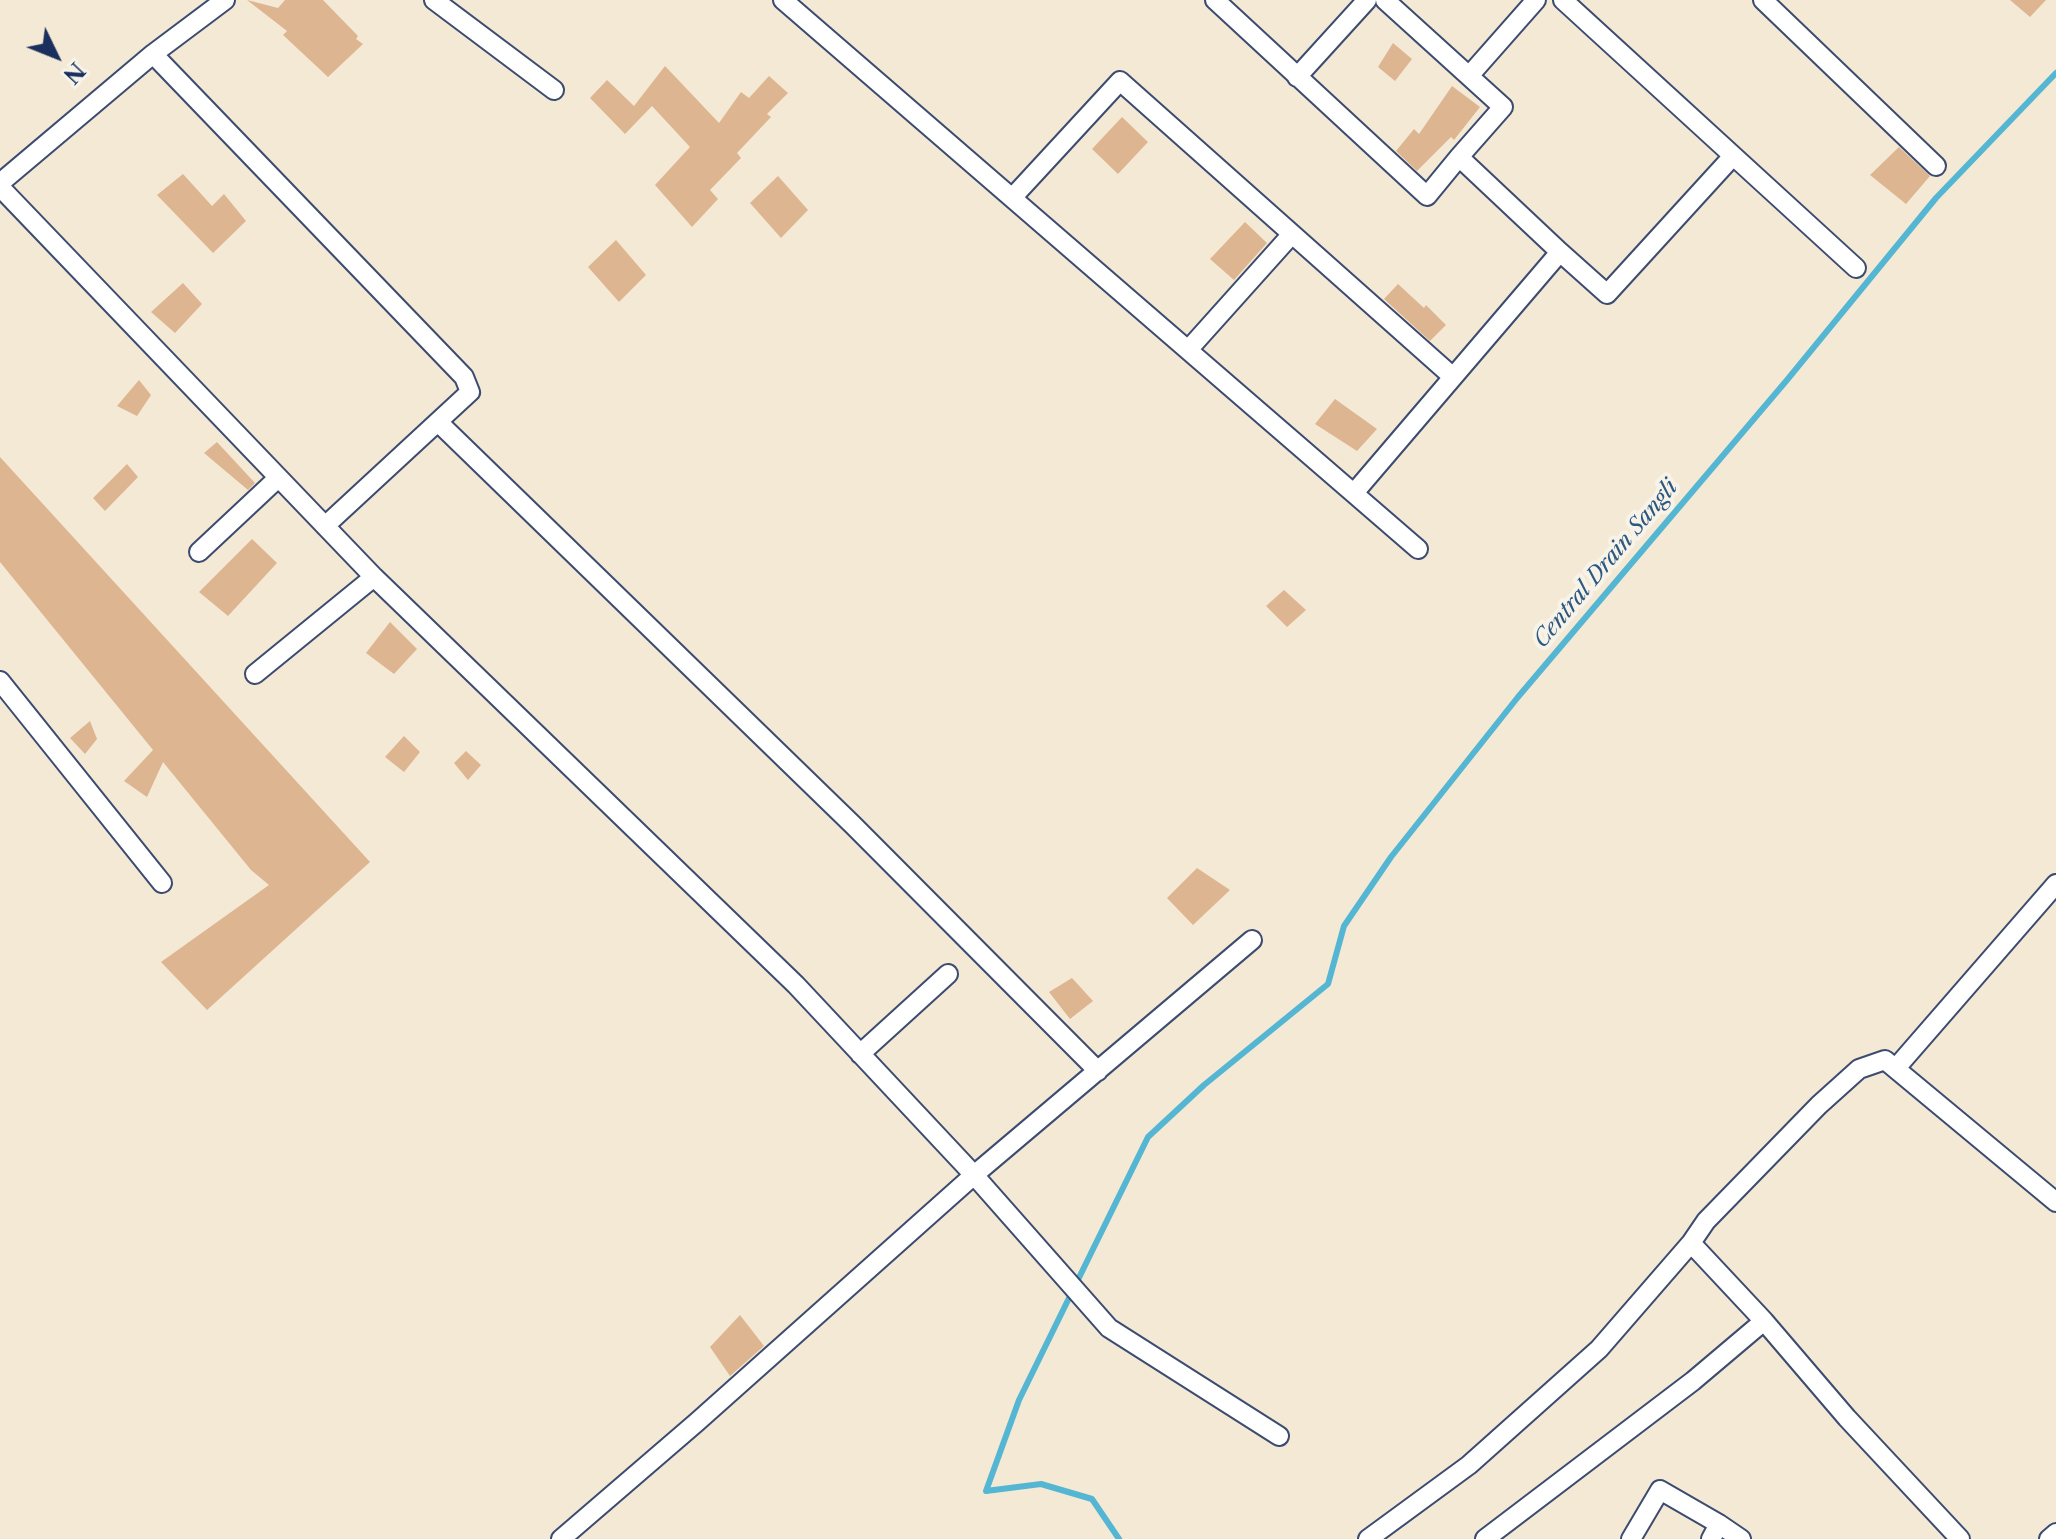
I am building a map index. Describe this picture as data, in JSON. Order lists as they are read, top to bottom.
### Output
{
  "water": ["Central Drain Sangli"],
  "north": "bottom right"
}
